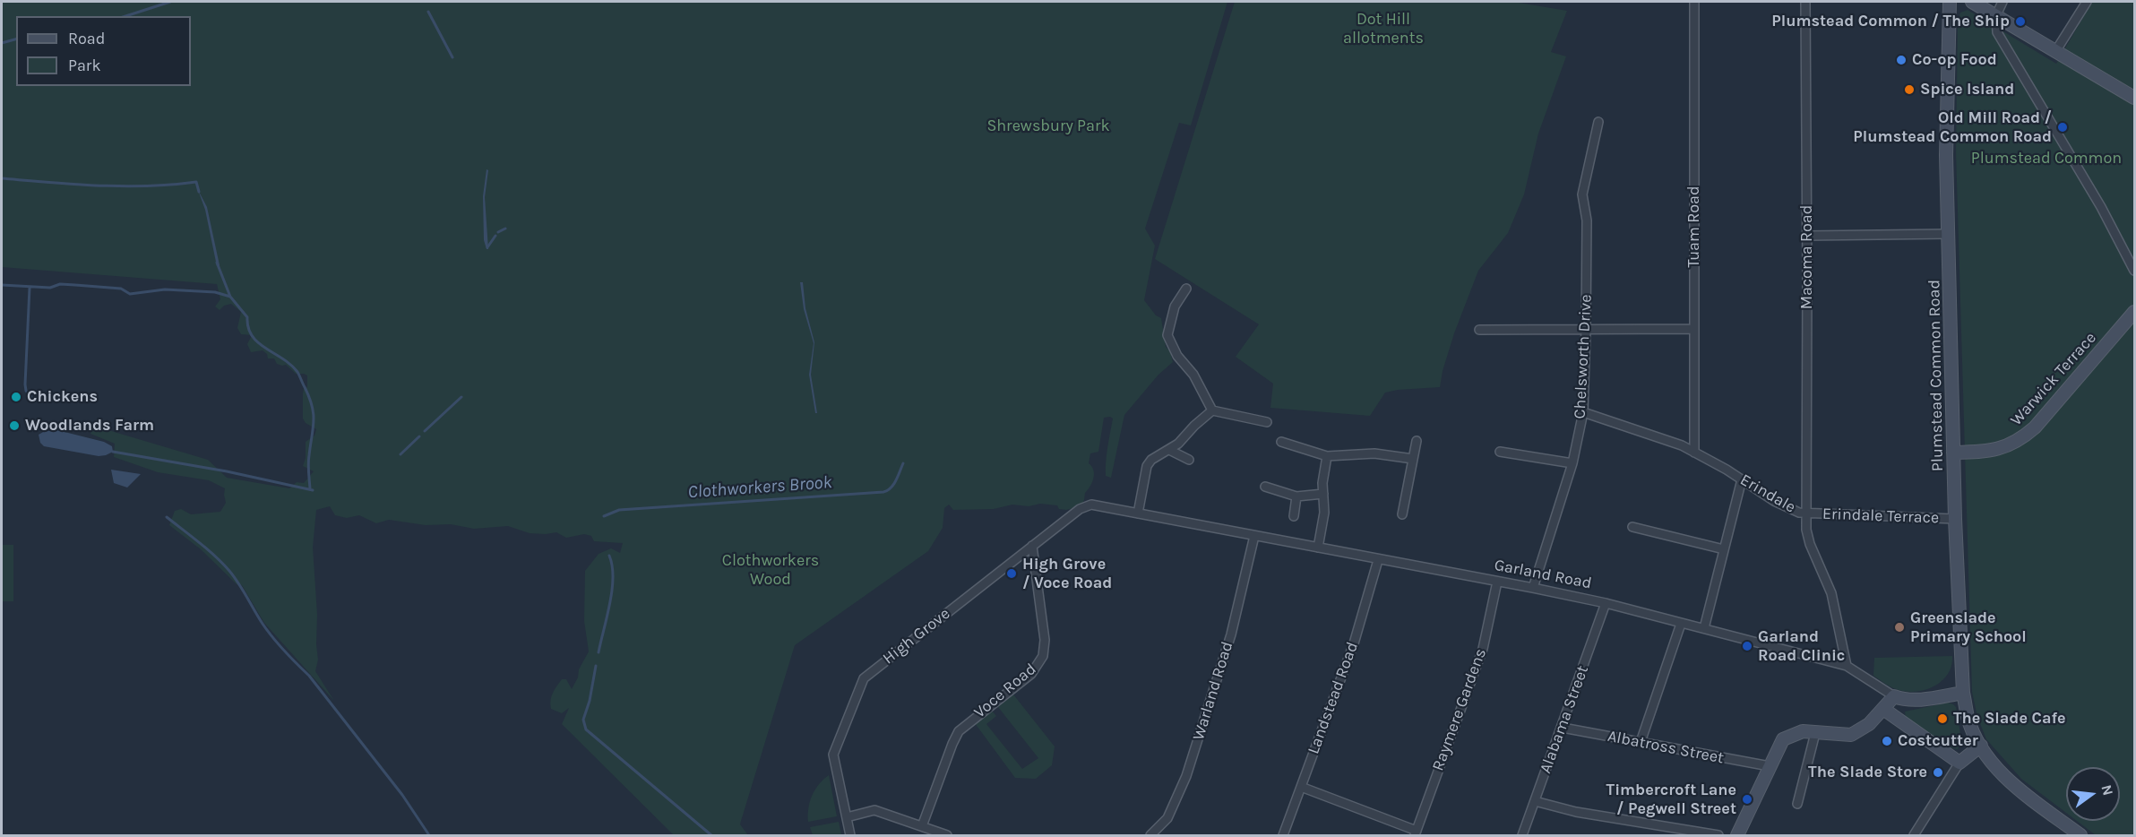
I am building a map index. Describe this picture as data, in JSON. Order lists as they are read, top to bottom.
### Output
{
  "streets": {
    "street": [
      "Tuam Road",
      "Macoma Road",
      "Chelsworth Drive",
      "Plumstead Common Road",
      "Warwick Terrace",
      "Erindale",
      "Erindale Terrace",
      "Garland Road",
      "High Grove",
      "Voce Road",
      "Warland Road",
      "Landstead Road",
      "Raymere Gardens",
      "Alabama Street",
      "Albatross Street"
    ]
  },
  "crossings": [
    ["Tuam Road", "Erindale"],
    ["Macoma Road", "Erindale"],
    ["Macoma Road", "Erindale Terrace"],
    ["Chelsworth Drive", "Erindale"],
    ["Chelsworth Drive", "Garland Road"],
    ["Plumstead Common Road", "Warwick Terrace"],
    ["Plumstead Common Road", "Erindale Terrace"],
    ["Plumstead Common Road", "Garland Road"],
    ["Erindale", "Erindale Terrace"],
    ["Erindale", "Garland Road"],
    ["Garland Road", "High Grove"],
    ["Garland Road", "Warland Road"],
    ["Garland Road", "Landstead Road"],
    ["Garland Road", "Raymere Gardens"],
    ["Garland Road", "Alabama Street"],
    ["High Grove", "Voce Road"],
    ["Alabama Street", "Albatross Street"]
  ],
  "water": ["Clothworkers Brook"],
  "parks": [
    "Dot Hill allotments",
    "Shrewsbury Park",
    "Plumstead Common",
    "Clothworkers Wood"
  ],
  "places": [
    "Plumstead Common / The Ship",
    "Co-op Food",
    "Spice Island",
    "Old Mill Road / Plumstead Common Road",
    "Chickens",
    "Woodlands Farm",
    "High Grove / Voce Road",
    "Greenslade Primary School",
    "Garland Road Clinic",
    "The Slade Cafe",
    "Costcutter",
    "The Slade Store",
    "Timbercroft Lane / Pegwell Street"
  ],
  "legend": ["Road", "Park"],
  "north": "right"
}
